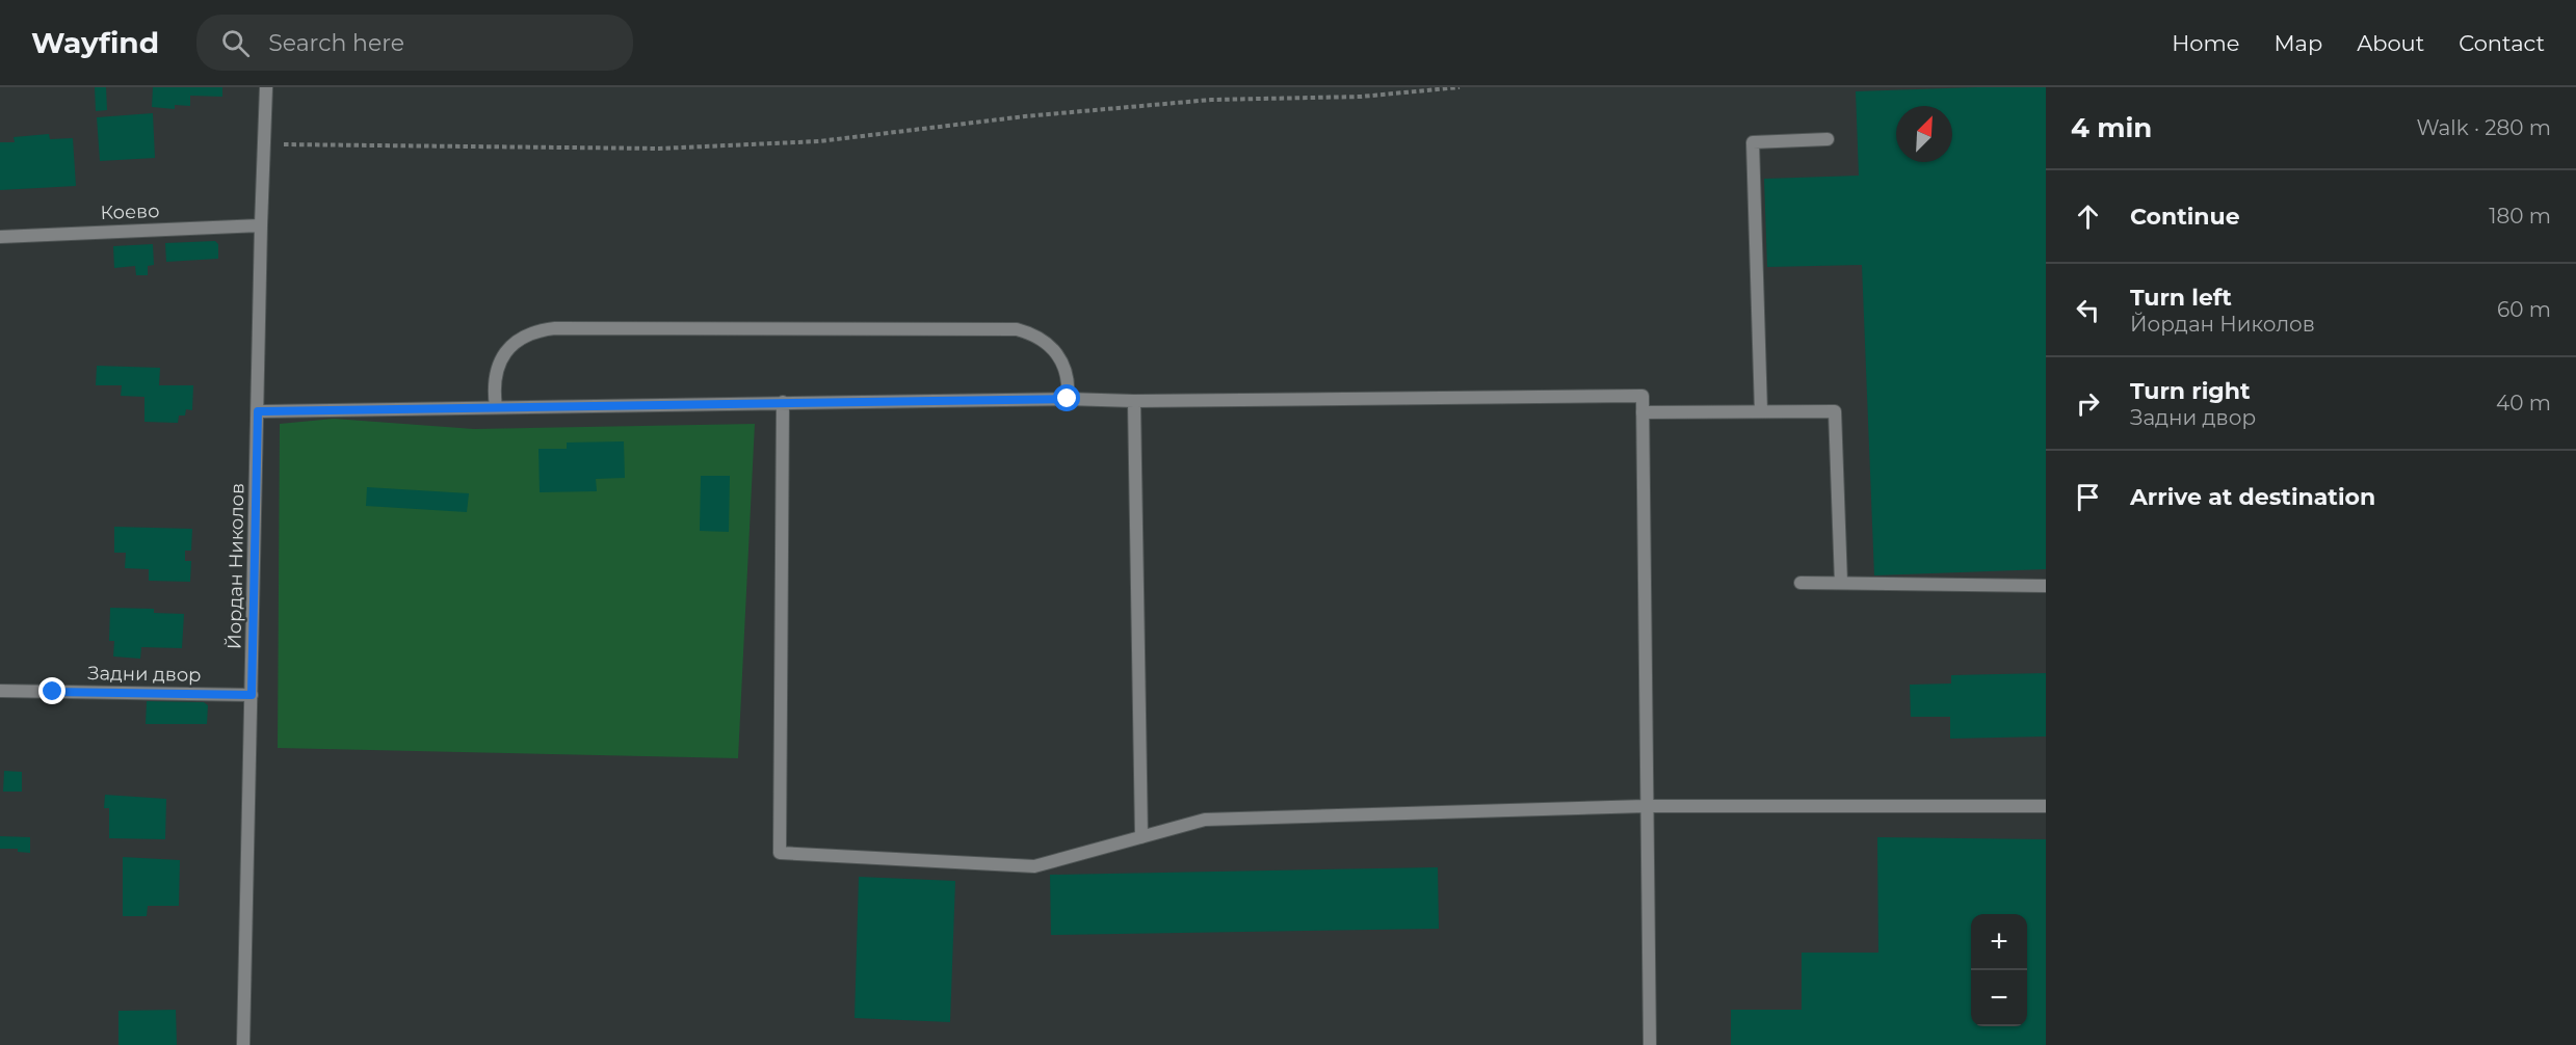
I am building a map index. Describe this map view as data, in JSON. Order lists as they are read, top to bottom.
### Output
{
  "streets": {
    "street": ["Коево", "Йордан Николов", "Задни двор"]
  },
  "crossings": [
    ["Коево", "Йордан Николов"],
    ["Йордан Николов", "Задни двор"]
  ],
  "north": "top right",
  "page": {
    "header": "Wayfind",
    "search": "Search here",
    "nav": [
      "Home",
      "Map",
      "About",
      "Contact"
    ],
    "heading": ["4 min", "Walk · 280 m"],
    "list": [
      ["Continue", "180 m"],
      ["Turn left", "Йордан Николов", "60 m"],
      ["Turn right", "Задни двор", "40 m"],
      "Arrive at destination"
    ],
    "map_buttons": ["+", "−"]
  }
}
